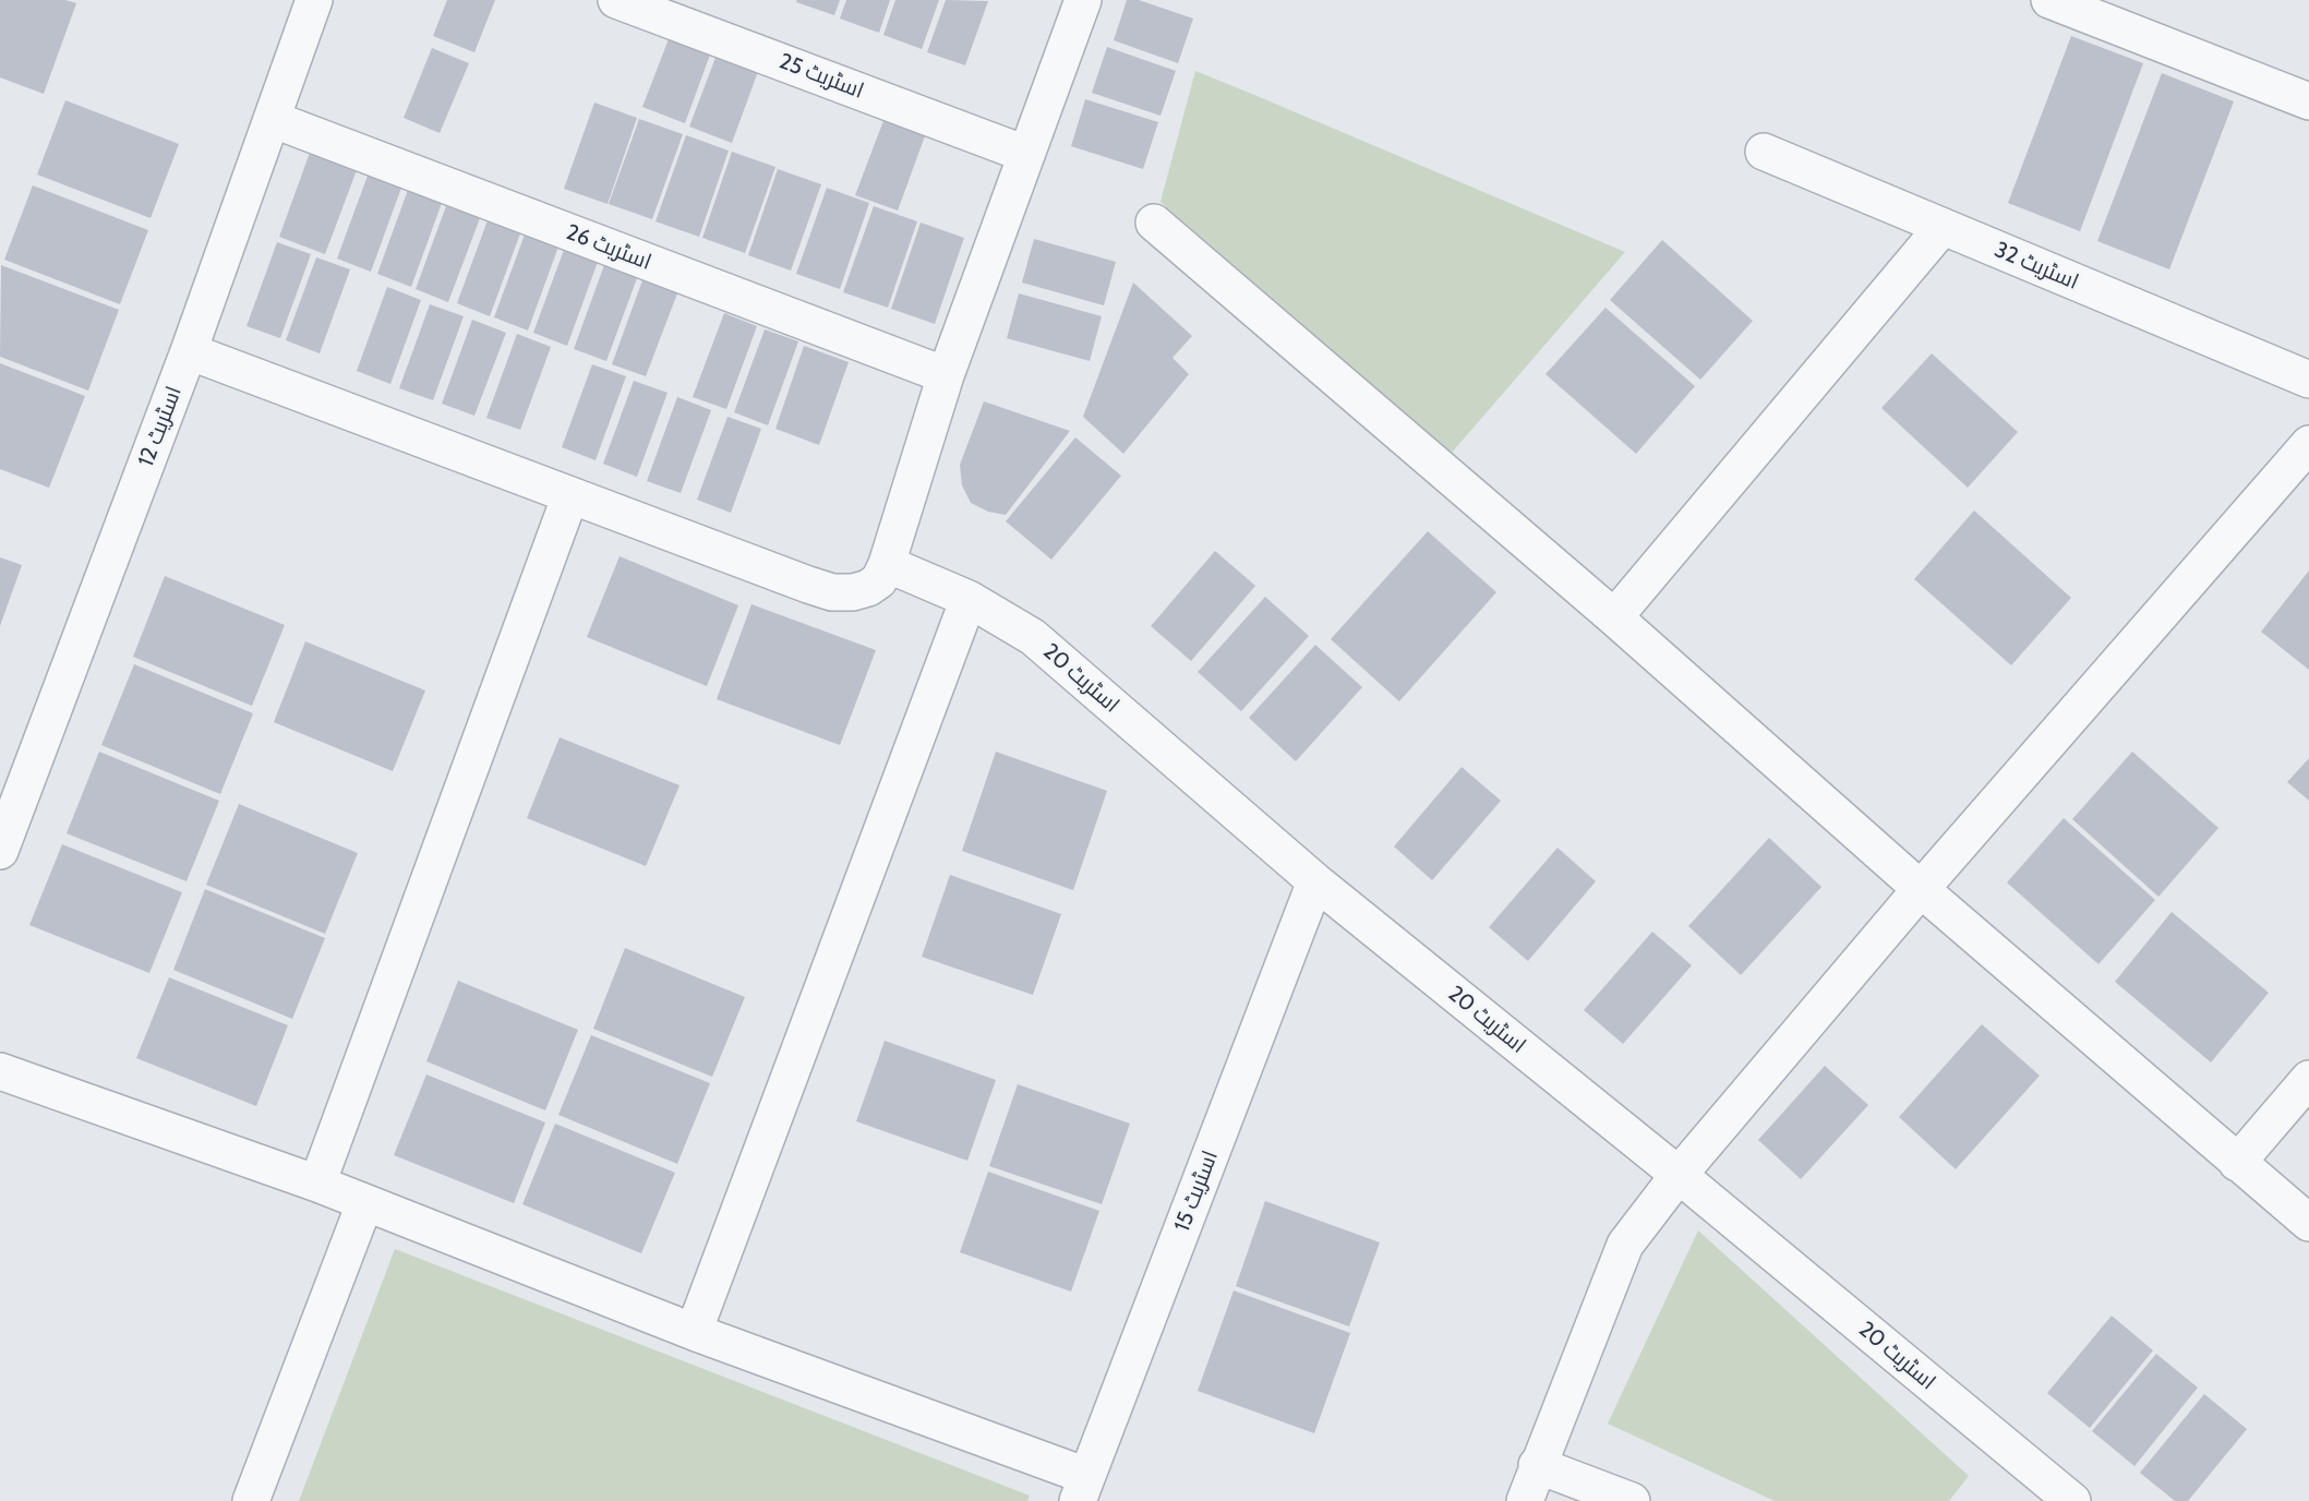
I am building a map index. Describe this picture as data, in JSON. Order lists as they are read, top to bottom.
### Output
{
  "streets": {
    "street": [
      "اسٹریٹ 25",
      "اسٹریٹ 26",
      "اسٹریٹ 32",
      "اسٹریٹ 12",
      "اسٹریٹ 20",
      "اسٹریٹ 15"
    ]
  },
  "crossings": [
    ["اسٹریٹ 26", "اسٹریٹ 12"],
    ["اسٹریٹ 20", "اسٹریٹ 15"]
  ]
}
